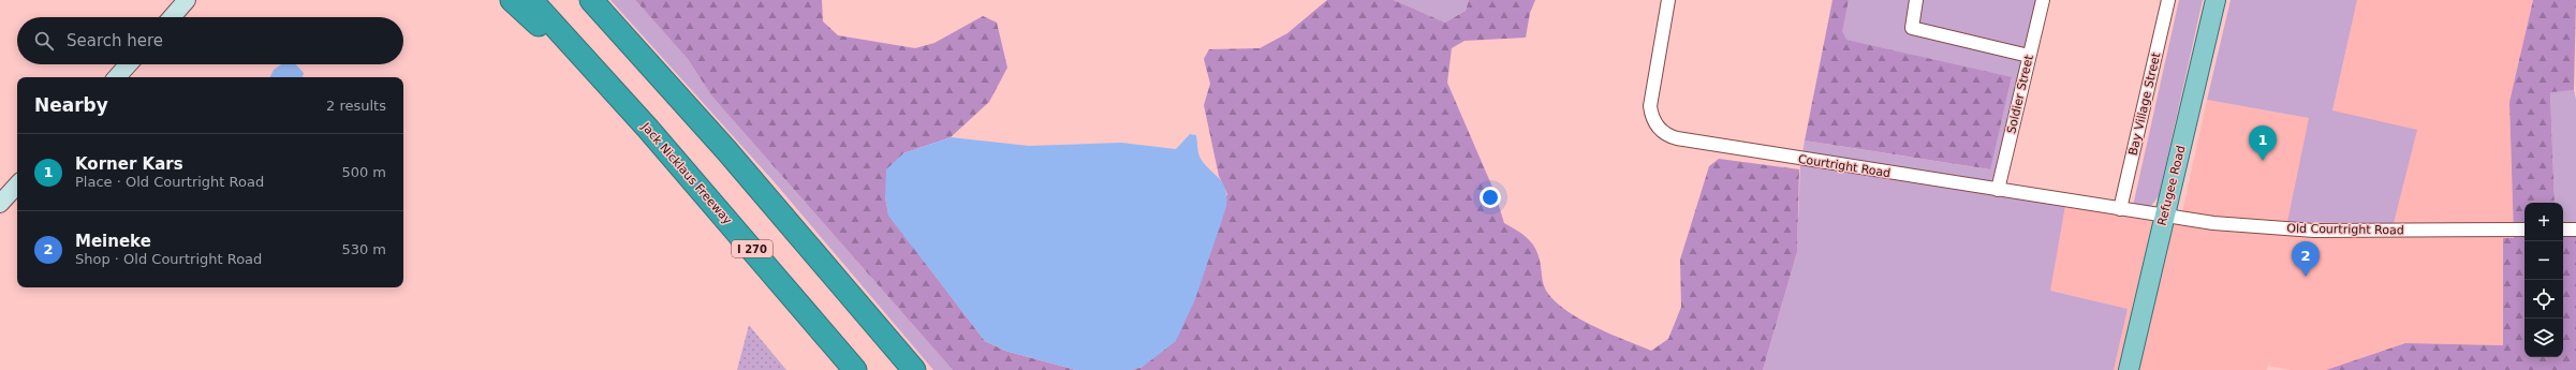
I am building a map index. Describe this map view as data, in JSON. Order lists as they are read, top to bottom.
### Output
{
  "streets": {
    "highway": ["Jack Nicklaus Freeway", "I 270"],
    "main road": ["Refugee Road"],
    "street": [
      "Soldier Street",
      "Bay Village Street",
      "Courtright Road",
      "Old Courtright Road"
    ]
  },
  "crossings": [
    ["Soldier Street", "Courtright Road"],
    ["Bay Village Street", "Courtright Road"],
    ["Courtright Road", "Refugee Road"],
    ["Courtright Road", "Old Courtright Road"],
    ["Refugee Road", "Old Courtright Road"]
  ],
  "page": {
    "search": "Search here",
    "heading": ["Nearby", "2 results"],
    "pins": ["1", "2"],
    "list": [
      {
        "mark": "1",
        "name": "Korner Kars",
        "note": "Place · Old Courtright Road",
        "value": "500 m"
      },
      {
        "mark": "2",
        "name": "Meineke",
        "note": "Shop · Old Courtright Road",
        "value": "530 m"
      }
    ],
    "map_buttons": ["+", "−"]
  }
}
